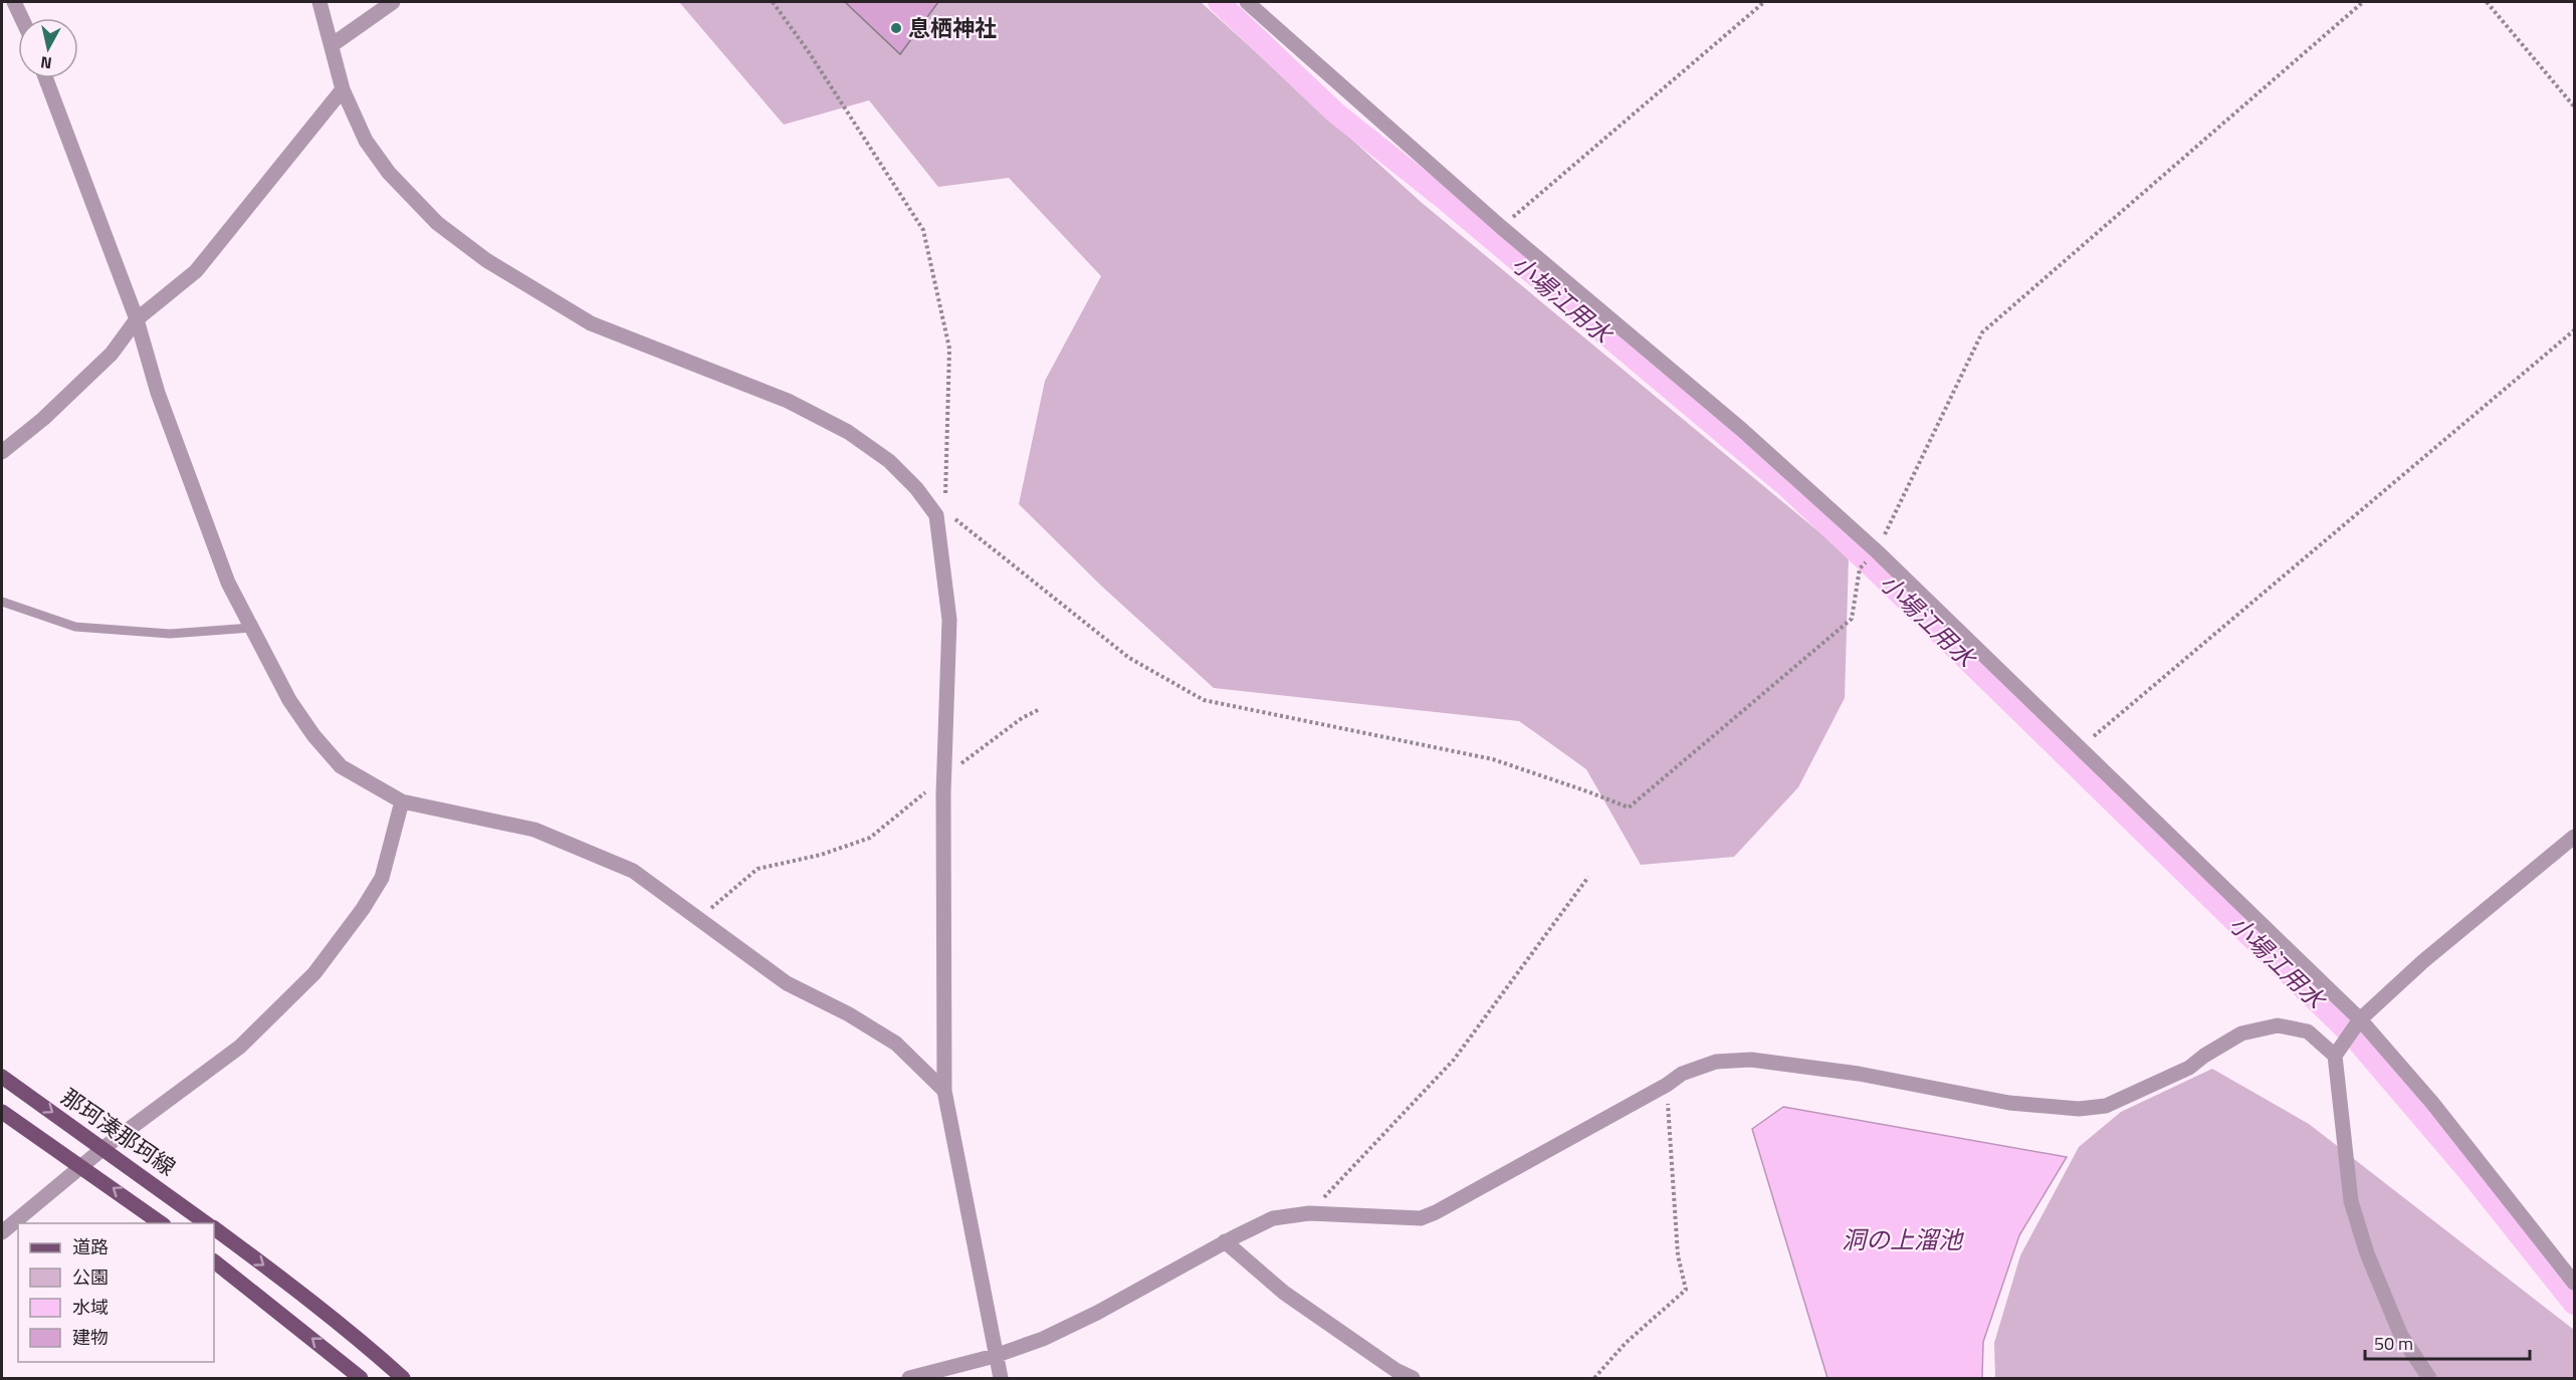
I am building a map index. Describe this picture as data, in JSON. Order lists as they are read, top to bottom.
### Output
{
  "streets": {
    "main road": ["那珂湊那珂線"]
  },
  "water": ["小場江用水", "洞の上溜池"],
  "places": ["息栖神社"],
  "legend": [
    "道路",
    "公園",
    "水域",
    "建物"
  ],
  "scale_bar": "50 m",
  "north": "bottom"
}
